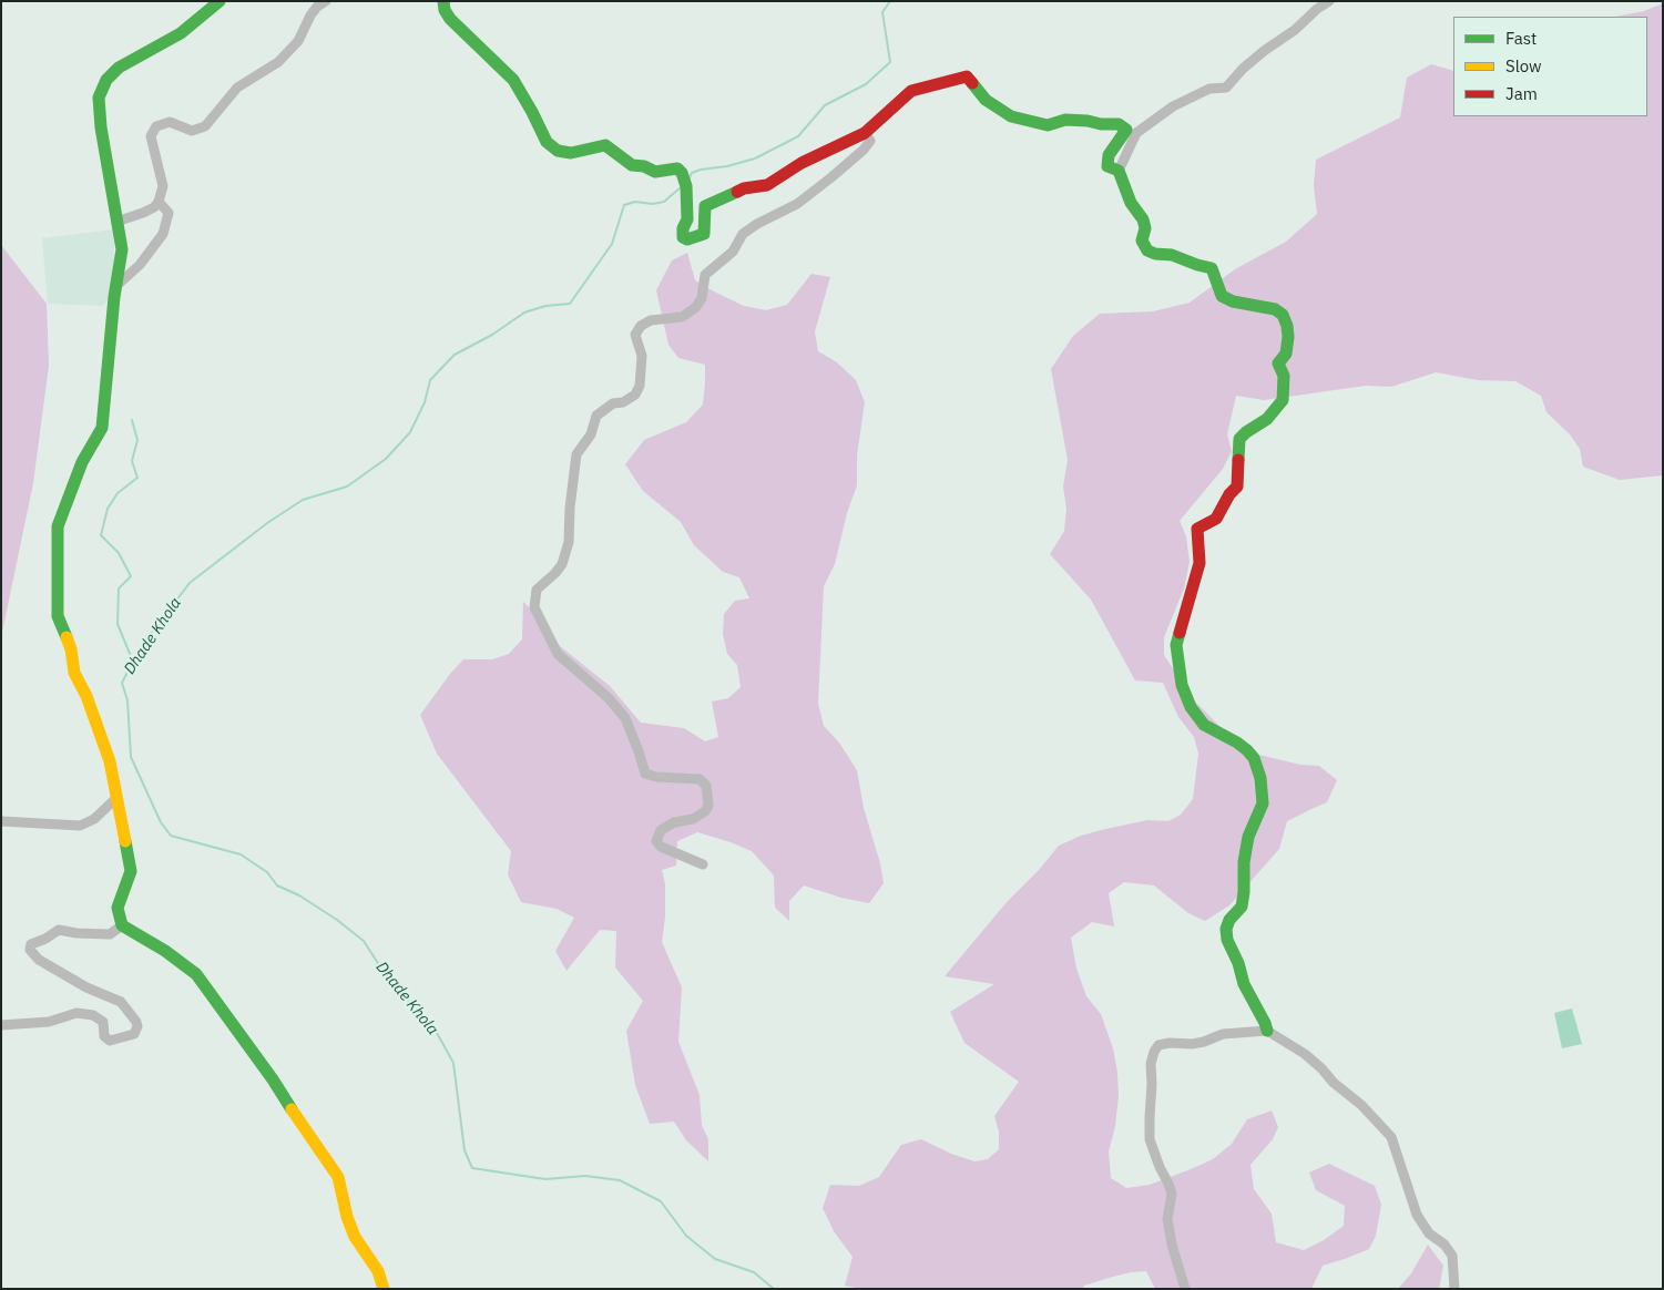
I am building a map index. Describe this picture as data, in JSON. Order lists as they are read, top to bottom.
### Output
{
  "water": ["Dhade Khola"],
  "legend": ["Fast", "Slow", "Jam"]
}
